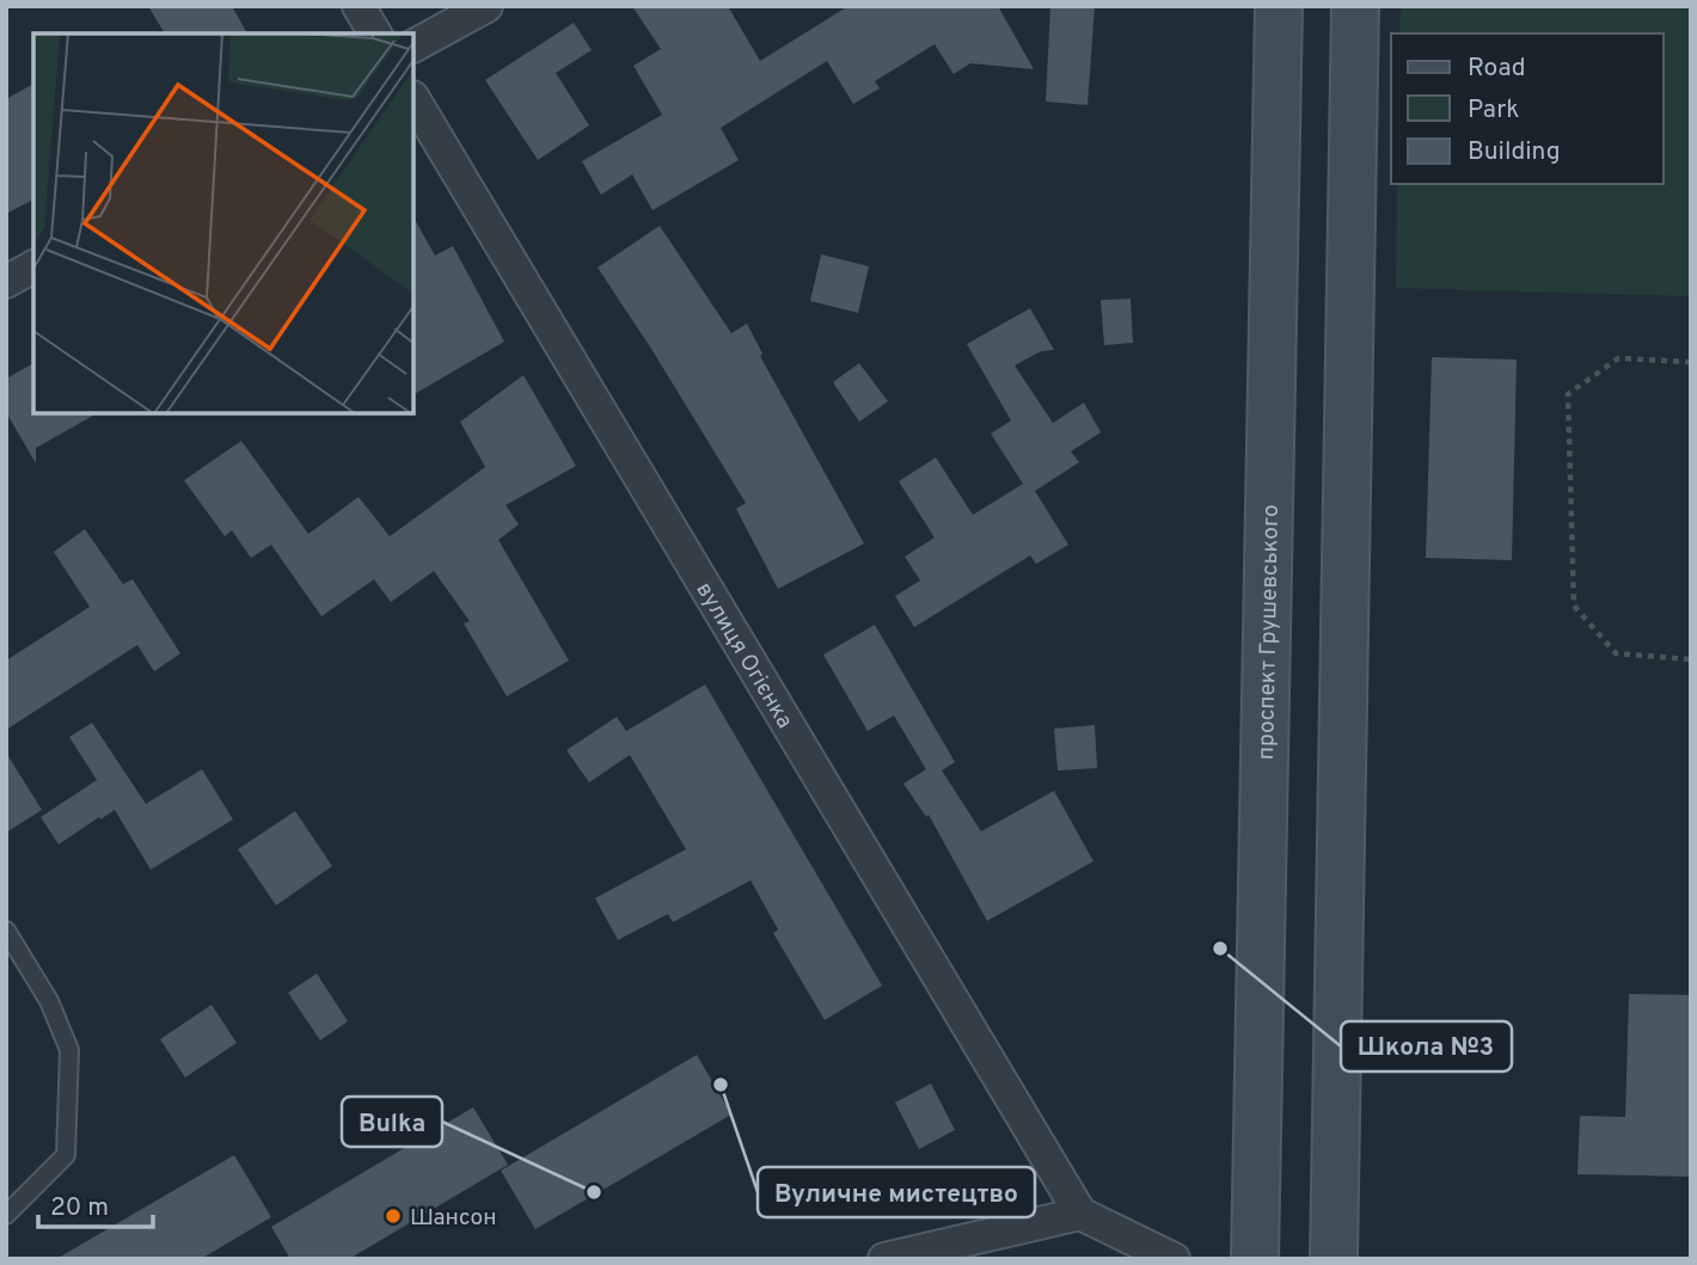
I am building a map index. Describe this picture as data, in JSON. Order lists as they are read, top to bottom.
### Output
{
  "streets": {
    "main road": ["проспект Грушевського"],
    "street": ["вулиця Огієнка"]
  },
  "places": [
    "Школа №3",
    "Вуличне мистецтво",
    "Bulka",
    "Шансон"
  ],
  "legend": ["Road", "Park", "Building"],
  "scale_bar": "20 m"
}
